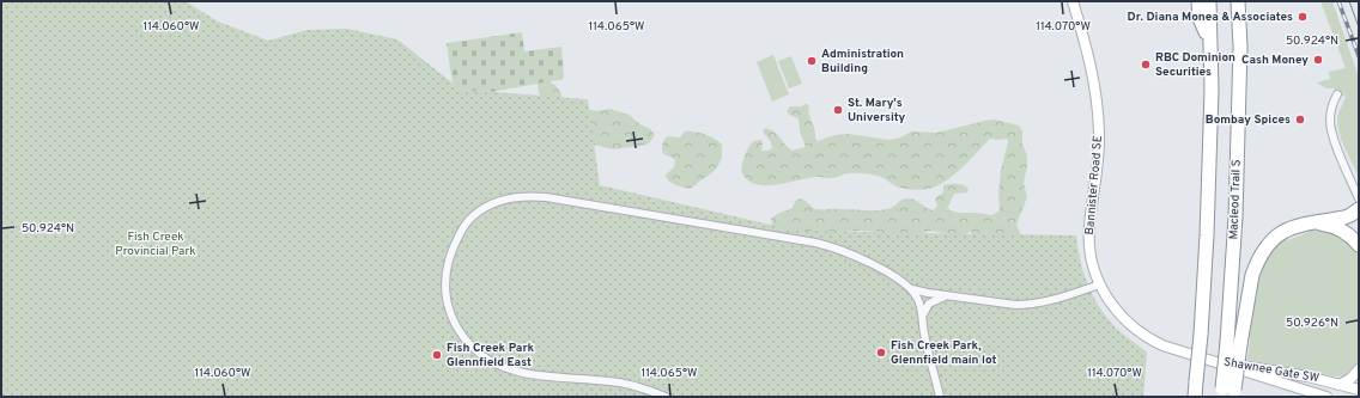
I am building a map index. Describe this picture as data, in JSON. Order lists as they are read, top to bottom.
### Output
{
  "streets": {
    "highway": ["Macleod Trail S"],
    "street": ["Bannister Road SE", "Shawnee Gate SW"]
  },
  "crossings": [
    ["Bannister Road SE", "Shawnee Gate SW"]
  ],
  "parks": ["Fish Creek Provincial Park"],
  "places": [
    "Dr. Diana Monea & Associates",
    "Cash Money",
    "Administration Building",
    "RBC Dominion Securities",
    "St. Mary's University",
    "Bombay Spices",
    "Fish Creek Park, Glennfield main lot",
    "Fish Creek Park Glennfield East"
  ],
  "coordinates": [
    "114.060°W",
    "114.065°W",
    "114.070°W",
    "50.924°N",
    "50.926°N"
  ]
}
